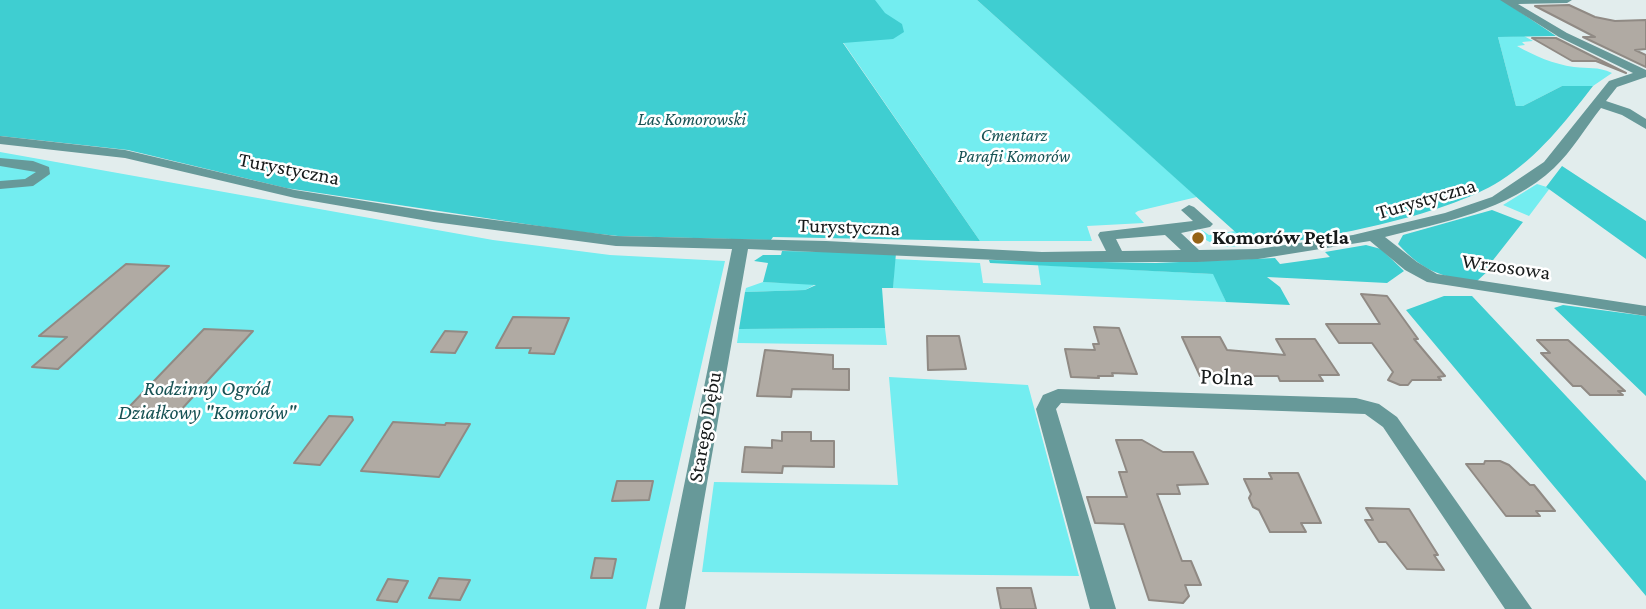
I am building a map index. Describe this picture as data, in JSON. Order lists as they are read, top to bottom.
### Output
{
  "streets": {
    "street": [
      "Turystyczna",
      "Wrzosowa",
      "Polna",
      "Starego Dębu"
    ]
  },
  "crossings": [
    ["Turystyczna", "Wrzosowa"],
    ["Turystyczna", "Starego Dębu"]
  ],
  "parks": ["Las Komorowski", "Cmentarz Parafii Komorów", "Rodzinny Ogród Działkowy \"Komorów\""],
  "places": ["Komorów Pętla"]
}
